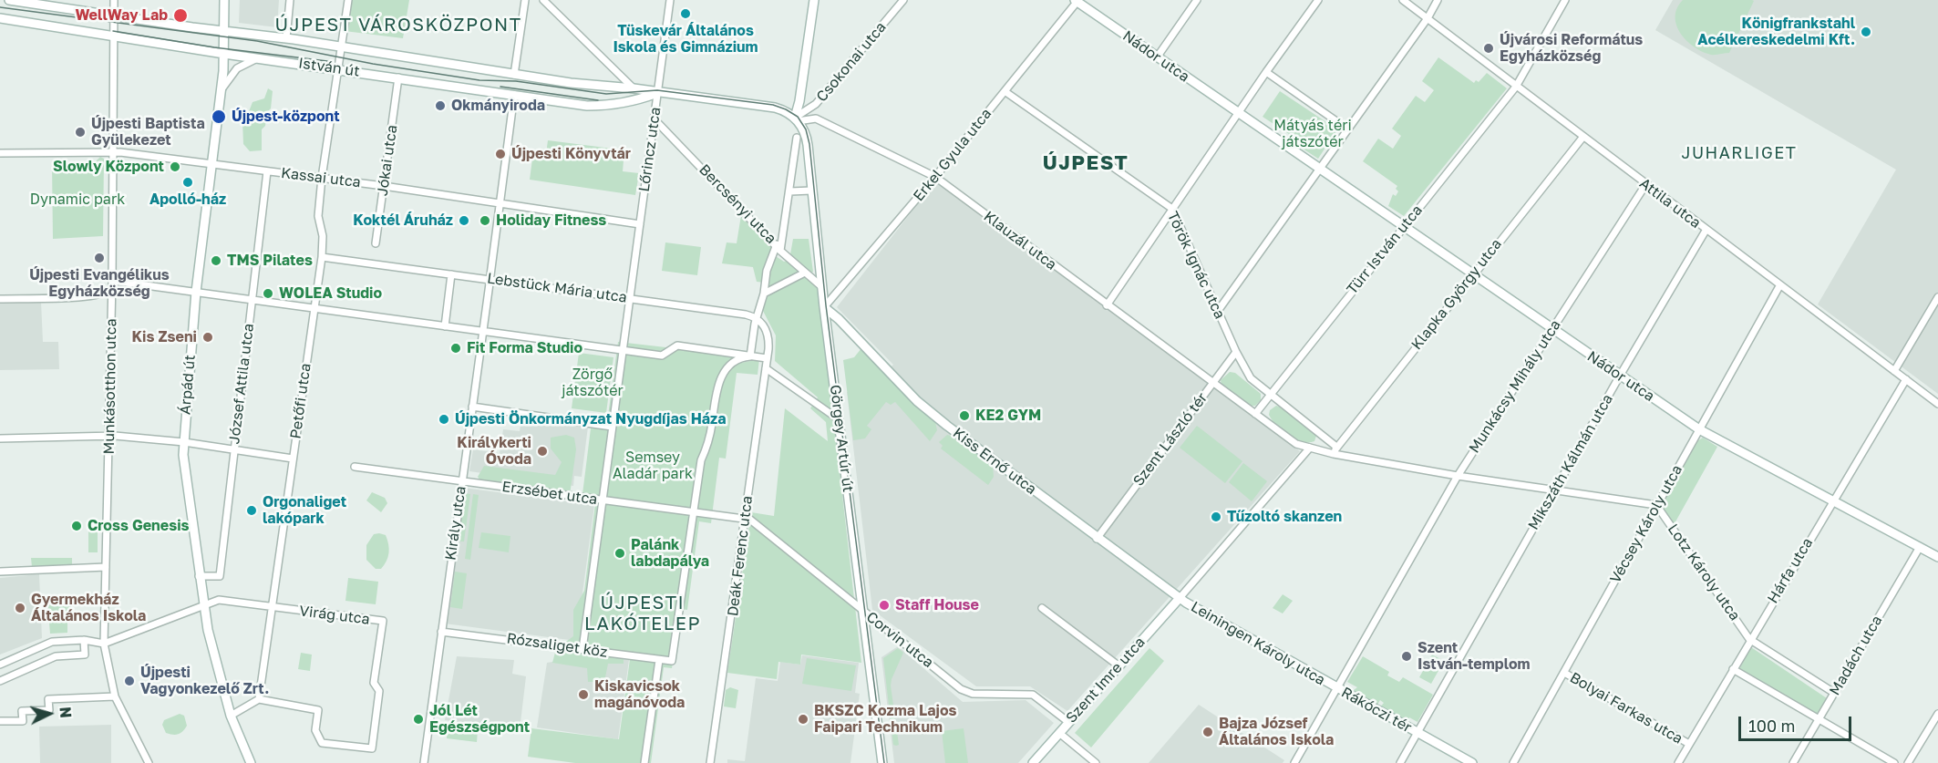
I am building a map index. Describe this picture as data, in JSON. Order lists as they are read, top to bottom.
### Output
{
  "streets": {
    "street": [
      "Nádor utca",
      "Csokonai utca",
      "István út",
      "Lőrincz utca",
      "Erkel Gyula utca",
      "Jókai utca",
      "Kassai utca",
      "Attila utca",
      "Bercsényi utca",
      "Klauzál utca",
      "Türr István utca",
      "Török Ignác utca",
      "Lebstück Mária utca",
      "Klapka György utca",
      "József Attila utca",
      "Árpád út",
      "Munkásotthon utca",
      "Munkácsy Mihály utca",
      "Petőfi utca",
      "Görgey Artúr út",
      "Szent László tér",
      "Kiss Ernő utca",
      "Mikszáth Kálmán utca",
      "Erzsébet utca",
      "Király utca",
      "Vécsey Károly utca",
      "Deák Ferenc utca",
      "Hárfa utca",
      "Lotz Károly utca",
      "Virág utca",
      "Corvin utca",
      "Leiningen Károly utca",
      "Rózsaliget köz",
      "Madách utca",
      "Szent Imre utca",
      "Bolyai Farkas utca",
      "Rákóczi tér"
    ]
  },
  "crossings": [
    ["Nádor utca", "Erkel Gyula utca"],
    ["Nádor utca", "Türr István utca"],
    ["Nádor utca", "Klapka György utca"],
    ["Nádor utca", "Munkácsy Mihály utca"],
    ["Nádor utca", "Mikszáth Kálmán utca"],
    ["Nádor utca", "Vécsey Károly utca"],
    ["Nádor utca", "Hárfa utca"],
    ["Nádor utca", "Madách utca"],
    ["Csokonai utca", "István út"],
    ["Csokonai utca", "Görgey Artúr út"],
    ["István út", "Lőrincz utca"],
    ["István út", "Jókai utca"],
    ["István út", "Árpád út"],
    ["István út", "Munkásotthon utca"],
    ["István út", "Petőfi utca"],
    ["István út", "Görgey Artúr út"],
    ["Lőrincz utca", "Kassai utca"],
    ["Lőrincz utca", "Bercsényi utca"],
    ["Lőrincz utca", "Lebstück Mária utca"],
    ["Lőrincz utca", "Erzsébet utca"],
    ["Lőrincz utca", "Rózsaliget köz"],
    ["Erkel Gyula utca", "Klauzál utca"],
    ["Erkel Gyula utca", "Török Ignác utca"],
    ["Erkel Gyula utca", "Görgey Artúr út"],
    ["Erkel Gyula utca", "Kiss Ernő utca"],
    ["Jókai utca", "Kassai utca"],
    ["Kassai utca", "József Attila utca"],
    ["Kassai utca", "Árpád út"],
    ["Kassai utca", "Munkásotthon utca"],
    ["Kassai utca", "Petőfi utca"],
    ["Attila utca", "Türr István utca"],
    ["Attila utca", "Klapka György utca"],
    ["Attila utca", "Munkácsy Mihály utca"],
    ["Attila utca", "Mikszáth Kálmán utca"],
    ["Attila utca", "Vécsey Károly utca"],
    ["Attila utca", "Hárfa utca"],
    ["Bercsényi utca", "Görgey Artúr út"],
    ["Klauzál utca", "Szent László tér"],
    ["Türr István utca", "Szent László tér"],
    ["Lebstück Mária utca", "Petőfi utca"],
    ["Lebstück Mária utca", "Deák Ferenc utca"],
    ["Klapka György utca", "Szent László tér"],
    ["József Attila utca", "Árpád út"],
    ["Árpád út", "Virág utca"],
    ["Munkásotthon utca", "Virág utca"],
    ["Munkácsy Mihály utca", "Szent László tér"],
    ["Munkácsy Mihály utca", "Rákóczi tér"],
    ["Petőfi utca", "Virág utca"],
    ["Görgey Artúr út", "Kiss Ernő utca"],
    ["Görgey Artúr út", "Corvin utca"],
    ["Szent László tér", "Kiss Ernő utca"],
    ["Szent László tér", "Mikszáth Kálmán utca"],
    ["Szent László tér", "Vécsey Károly utca"],
    ["Szent László tér", "Lotz Károly utca"],
    ["Kiss Ernő utca", "Leiningen Károly utca"],
    ["Kiss Ernő utca", "Szent Imre utca"],
    ["Mikszáth Kálmán utca", "Rákóczi tér"],
    ["Erzsébet utca", "Király utca"],
    ["Erzsébet utca", "Deák Ferenc utca"],
    ["Erzsébet utca", "Corvin utca"],
    ["Erzsébet utca", "Rózsaliget köz"],
    ["Király utca", "Rózsaliget köz"],
    ["Vécsey Károly utca", "Lotz Károly utca"],
    ["Vécsey Károly utca", "Bolyai Farkas utca"],
    ["Deák Ferenc utca", "Corvin utca"],
    ["Hárfa utca", "Lotz Károly utca"],
    ["Hárfa utca", "Bolyai Farkas utca"],
    ["Corvin utca", "Szent Imre utca"],
    ["Leiningen Károly utca", "Szent Imre utca"],
    ["Leiningen Károly utca", "Rákóczi tér"]
  ],
  "districts": [
    "ÚJPEST VÁROSKÖZPONT",
    "JUHARLIGET",
    "ÚJPEST",
    "ÚJPESTI LAKÓTELEP"
  ],
  "parks": [
    "Mátyás téri játszótér",
    "Dynamic park",
    "Zörgő játszótér",
    "Semsey Aladár park"
  ],
  "places": [
    "Tüskevár Általános Iskola és Gimnázium",
    "WellWay Lab",
    "Königfrankstahl Acélkereskedelmi Kft.",
    "Újvárosi Református Egyházközség",
    "Okmányiroda",
    "Újpest-központ",
    "Újpesti Baptista Gyülekezet",
    "Újpesti Könyvtár",
    "Slowly Központ",
    "Apolló-ház",
    "Koktél Áruház",
    "Holiday Fitness",
    "Újpesti Evangélikus Egyházközség",
    "TMS Pilates",
    "WOLEA Studio",
    "Kis Zseni",
    "Fit Forma Studio",
    "KE2 GYM",
    "Újpesti Önkormányzat Nyugdíjas Háza",
    "Királykerti Óvoda",
    "Orgonaliget lakópark",
    "Tűzoltó skanzen",
    "Cross Genesis",
    "Palánk labdapálya",
    "Staff House",
    "Gyermekház Általános Iskola",
    "Szent István-templom",
    "Újpesti Vagyonkezelő Zrt.",
    "Kiskavicsok magánóvoda",
    "Jól Lét Egészségpont",
    "BKSZC Kozma Lajos Faipari Technikum",
    "Bajza József Általános Iskola"
  ],
  "scale_bar": "100 m",
  "north": "right"
}
